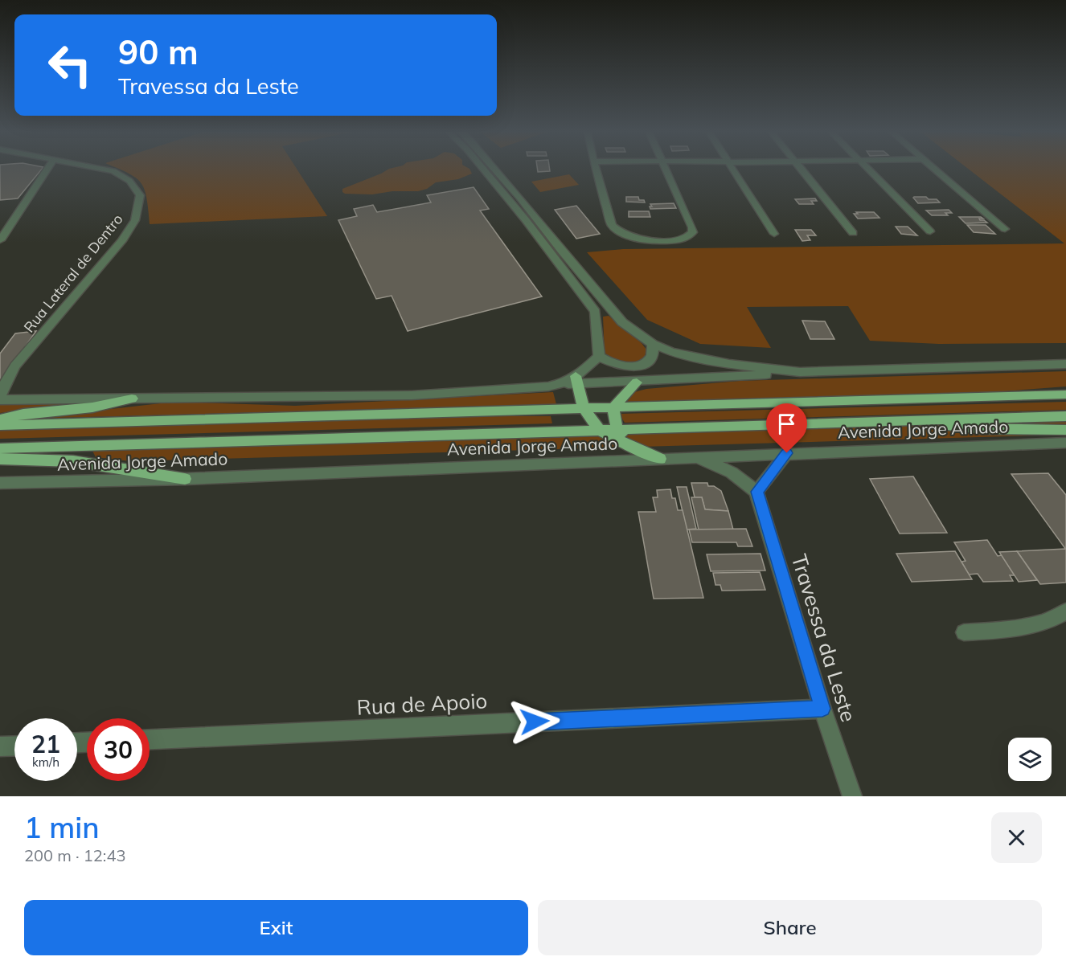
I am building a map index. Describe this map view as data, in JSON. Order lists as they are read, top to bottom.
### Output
{
  "streets": {
    "main road": ["Avenida Jorge Amado"],
    "street": ["Rua Lateral de Dentro", "Travessa da Leste", "Rua de Apoio"]
  },
  "crossings": [
    ["Avenida Jorge Amado", "Travessa da Leste"],
    ["Travessa da Leste", "Rua de Apoio"]
  ],
  "page": {
    "turn": ["90 m", "Travessa da Leste"],
    "speed": "21 km/h",
    "limit": "30",
    "heading": ["1 min", "200 m · 12:43"],
    "buttons": ["Exit", "Share"]
  }
}
